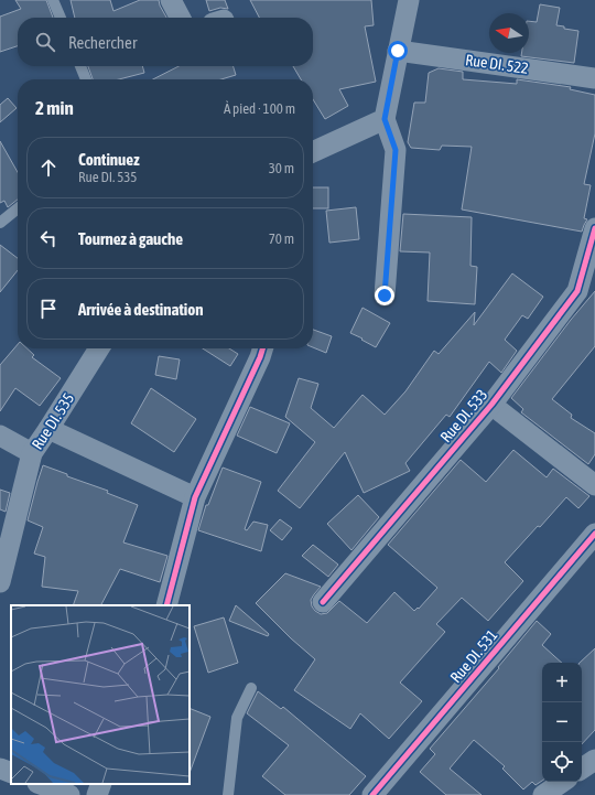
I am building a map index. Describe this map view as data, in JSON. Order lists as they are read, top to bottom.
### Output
{
  "streets": {
    "street": [
      "Rue DI. 522",
      "Rue DI. 533",
      "Rue DI. 535",
      "Rue DI. 531"
    ]
  },
  "north": "left",
  "page": {
    "search": "Rechercher",
    "heading": ["2 min", "À pied · 100 m"],
    "list": [
      ["Continuez", "Rue DI. 535", "30 m"],
      ["Tournez à gauche", "70 m"],
      "Arrivée à destination"
    ],
    "map_buttons": ["+", "−"]
  }
}
